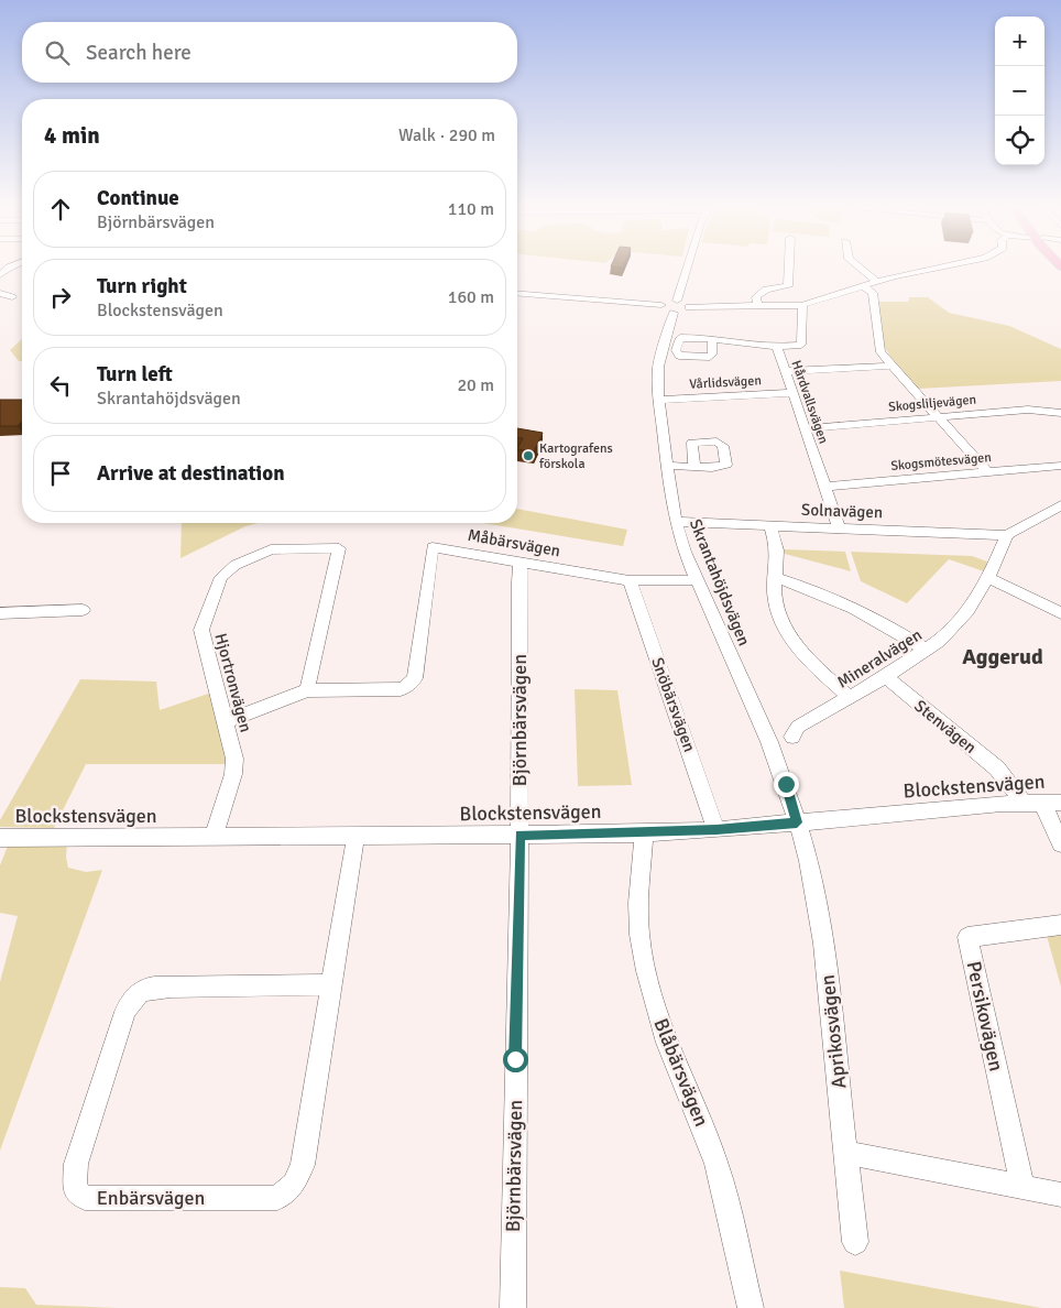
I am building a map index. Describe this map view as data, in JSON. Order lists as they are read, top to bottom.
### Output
{
  "streets": {
    "street": [
      "Vårlidsvägen",
      "Hårdvallsvägen",
      "Skogsliljevägen",
      "Skogsmötesvägen",
      "Solnavägen",
      "Måbärsvägen",
      "Skrantahöjdsvägen",
      "Mineralvägen",
      "Hjortronvägen",
      "Snöbärsvägen",
      "Björnbärsvägen",
      "Stenvägen",
      "Blockstensvägen",
      "Persikovägen",
      "Aprikosvägen",
      "Blåbärsvägen",
      "Enbärsvägen"
    ]
  },
  "crossings": [
    ["Vårlidsvägen", "Hårdvallsvägen"],
    ["Vårlidsvägen", "Skrantahöjdsvägen"],
    ["Hårdvallsvägen", "Skogsliljevägen"],
    ["Hårdvallsvägen", "Skogsmötesvägen"],
    ["Hårdvallsvägen", "Solnavägen"],
    ["Solnavägen", "Skrantahöjdsvägen"],
    ["Solnavägen", "Mineralvägen"],
    ["Måbärsvägen", "Skrantahöjdsvägen"],
    ["Måbärsvägen", "Hjortronvägen"],
    ["Måbärsvägen", "Snöbärsvägen"],
    ["Måbärsvägen", "Björnbärsvägen"],
    ["Skrantahöjdsvägen", "Blockstensvägen"],
    ["Skrantahöjdsvägen", "Aprikosvägen"],
    ["Mineralvägen", "Stenvägen"],
    ["Hjortronvägen", "Blockstensvägen"],
    ["Snöbärsvägen", "Blockstensvägen"],
    ["Björnbärsvägen", "Blockstensvägen"],
    ["Stenvägen", "Blockstensvägen"],
    ["Blockstensvägen", "Aprikosvägen"],
    ["Blockstensvägen", "Blåbärsvägen"],
    ["Blockstensvägen", "Enbärsvägen"]
  ],
  "districts": ["Aggerud"],
  "places": ["Kartografens förskola"],
  "page": {
    "map_buttons": ["+", "−"],
    "search": "Search here",
    "heading": ["4 min", "Walk · 290 m"],
    "list": [
      ["Continue", "Björnbärsvägen", "110 m"],
      ["Turn right", "Blockstensvägen", "160 m"],
      ["Turn left", "Skrantahöjdsvägen", "20 m"],
      "Arrive at destination"
    ]
  }
}
